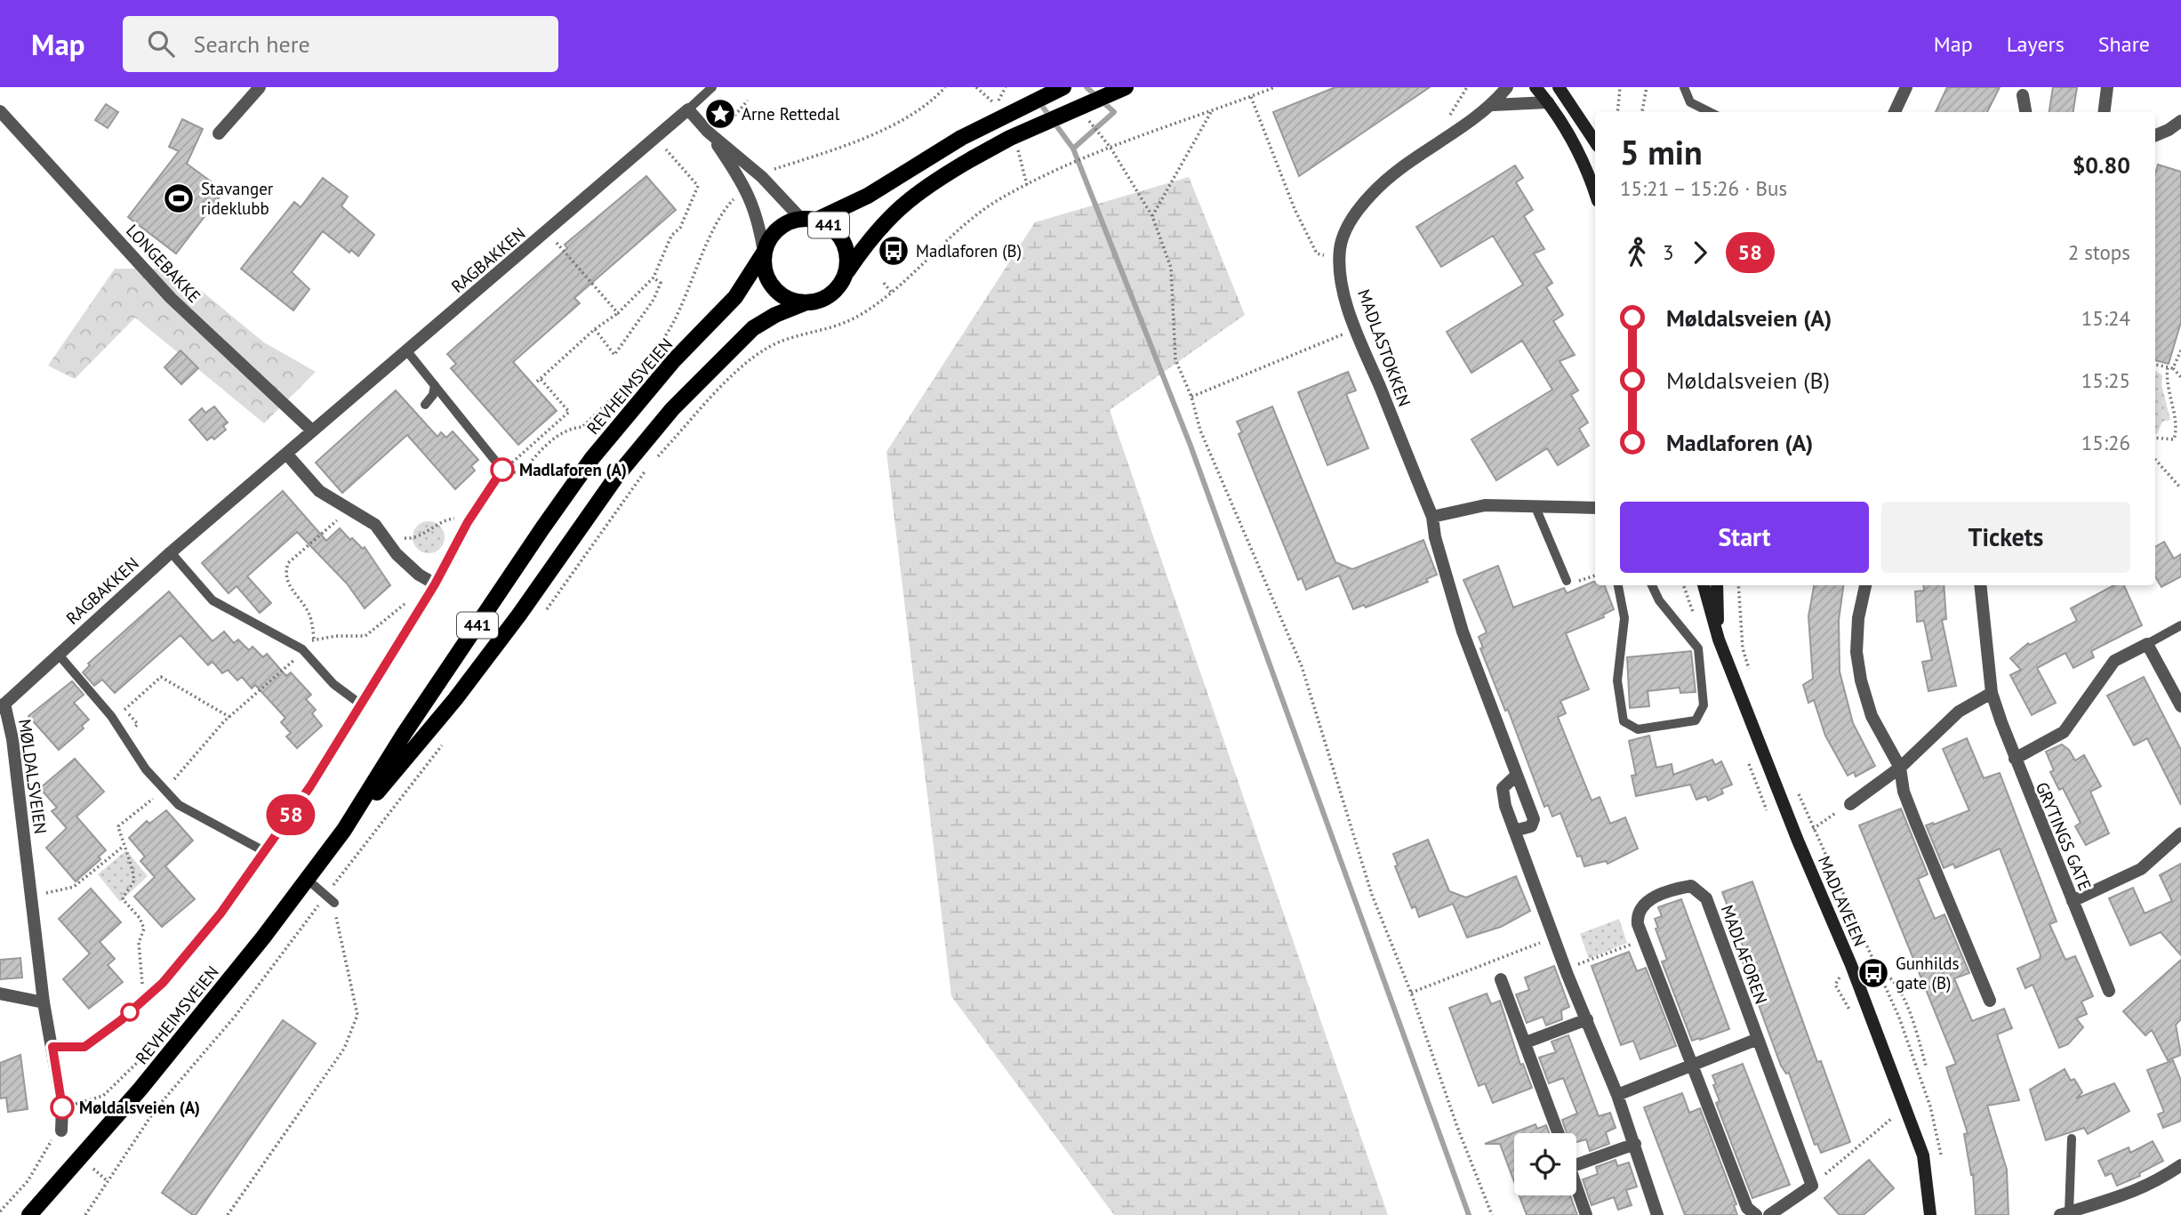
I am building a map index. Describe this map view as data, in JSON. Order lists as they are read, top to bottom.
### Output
{
  "streets": {
    "main road": ["441", "REVHEIMSVEIEN", "MADLAVEIEN"],
    "street": [
      "RAGBAKKEN",
      "LONGEBAKKE",
      "MADLASTOKKEN",
      "MØLDALSVEIEN",
      "GRYTINGS GATE",
      "MADLAFOREN"
    ]
  },
  "crossings": [
    ["441", "REVHEIMSVEIEN"],
    ["RAGBAKKEN", "LONGEBAKKE"],
    ["RAGBAKKEN", "MØLDALSVEIEN"]
  ],
  "places": {
    "place": ["Arne Rettedal"],
    "sports": ["Stavanger rideklubb"],
    "bus stop": ["Madlaforen (B)", "Gunhilds gate (B)"],
    "other": ["Madlaforen (A)", "Møldalsveien (A)"]
  },
  "lines": ["bus line 58"],
  "page": {
    "header": "Map",
    "search": "Search here",
    "nav": ["Map", "Layers", "Share"],
    "on_map": "58",
    "heading": ["5 min", "15:21 – 15:26 · Bus", "$0.80"],
    "legs": ["3", "58", "2 stops"],
    "list": [
      {
        "name": "Møldalsveien (A)",
        "value": "15:24"
      },
      {
        "name": "Møldalsveien (B)",
        "value": "15:25"
      },
      {
        "name": "Madlaforen (A)",
        "value": "15:26"
      }
    ],
    "buttons": ["Start", "Tickets"]
  }
}
